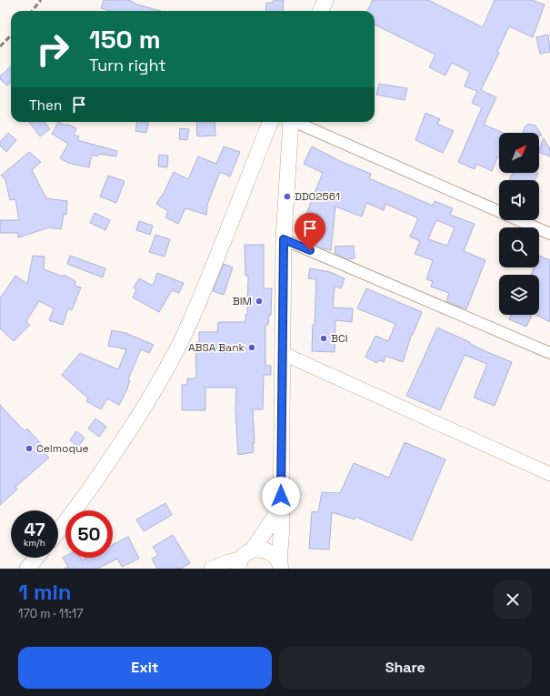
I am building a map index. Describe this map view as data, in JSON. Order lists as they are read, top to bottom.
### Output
{
  "places": [
    "DD02561",
    "BIM",
    "BCI",
    "ABSA Bank",
    "Celmoque"
  ],
  "north": "top right",
  "page": {
    "turn": ["150 m", "Turn right"],
    "then": "Then",
    "speed": "47 km/h",
    "limit": "50",
    "heading": ["1 min", "170 m · 11:17"],
    "buttons": ["Exit", "Share"]
  }
}
